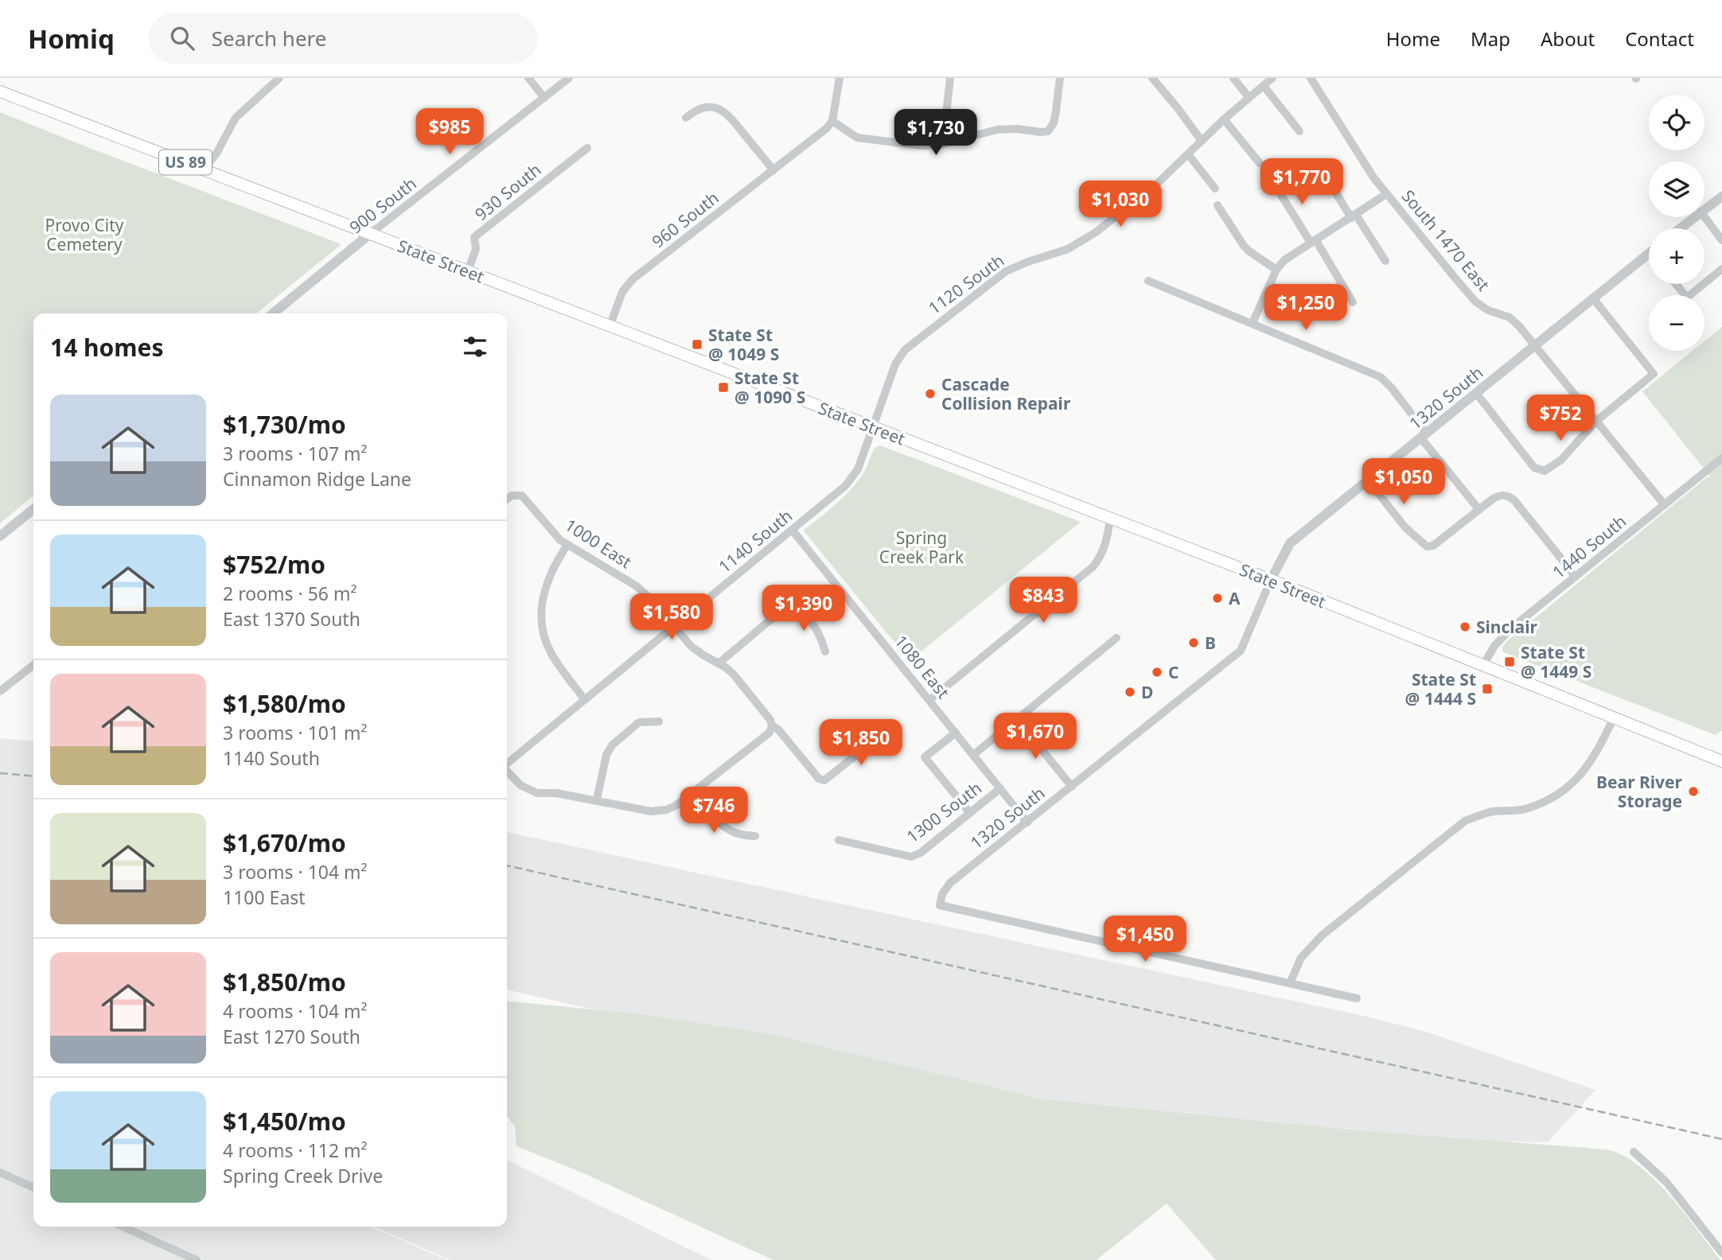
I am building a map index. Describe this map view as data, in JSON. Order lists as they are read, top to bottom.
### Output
{
  "streets": {
    "main road": ["US 89", "State Street"],
    "street": [
      "930 South",
      "900 South",
      "960 South",
      "South 1470 East",
      "1120 South",
      "1320 South",
      "1140 South",
      "1000 East",
      "1440 South",
      "1080 East",
      "1300 South"
    ]
  },
  "crossings": [
    ["930 South", "State Street"],
    ["900 South", "State Street"],
    ["960 South", "State Street"],
    ["South 1470 East", "1320 South"],
    ["South 1470 East", "1440 South"],
    ["State Street", "1120 South"],
    ["State Street", "1320 South"],
    ["State Street", "1140 South"],
    ["State Street", "1440 South"],
    ["1120 South", "1140 South"],
    ["1320 South", "1080 East"],
    ["1140 South", "1000 East"],
    ["1140 South", "1080 East"],
    ["1080 East", "1300 South"]
  ],
  "parks": ["Provo City Cemetery", "Spring Creek Park"],
  "places": {
    "transit": [
      "State St @ 1049 S",
      "State St @ 1090 S",
      "State St @ 1449 S",
      "State St @ 1444 S"
    ],
    "other": [
      "Cascade Collision Repair",
      "A",
      "Sinclair",
      "B",
      "C",
      "D",
      "Bear River Storage"
    ]
  },
  "page": {
    "header": "Homiq",
    "search": "Search here",
    "nav": [
      "Home",
      "Map",
      "About",
      "Contact"
    ],
    "map_buttons": ["+", "−"],
    "price": [
      "$985",
      "$1,730",
      "$1,770",
      "$1,030",
      "$1,250",
      "$752",
      "$1,050",
      "$843",
      "$1,390",
      "$1,580",
      "$1,670",
      "$1,850",
      "$746",
      "$1,450"
    ],
    "heading": "14 homes",
    "list": [
      {
        "name": "$1,730/mo",
        "note": "3 rooms · 107 m² · Cinnamon Ridge Lane"
      },
      {
        "name": "$752/mo",
        "note": "2 rooms · 56 m² · East 1370 South"
      },
      {
        "name": "$1,580/mo",
        "note": "3 rooms · 101 m² · 1140 South"
      },
      {
        "name": "$1,670/mo",
        "note": "3 rooms · 104 m² · 1100 East"
      },
      {
        "name": "$1,850/mo",
        "note": "4 rooms · 104 m² · East 1270 South"
      },
      {
        "name": "$1,450/mo",
        "note": "4 rooms · 112 m² · Spring Creek Drive"
      }
    ]
  }
}
